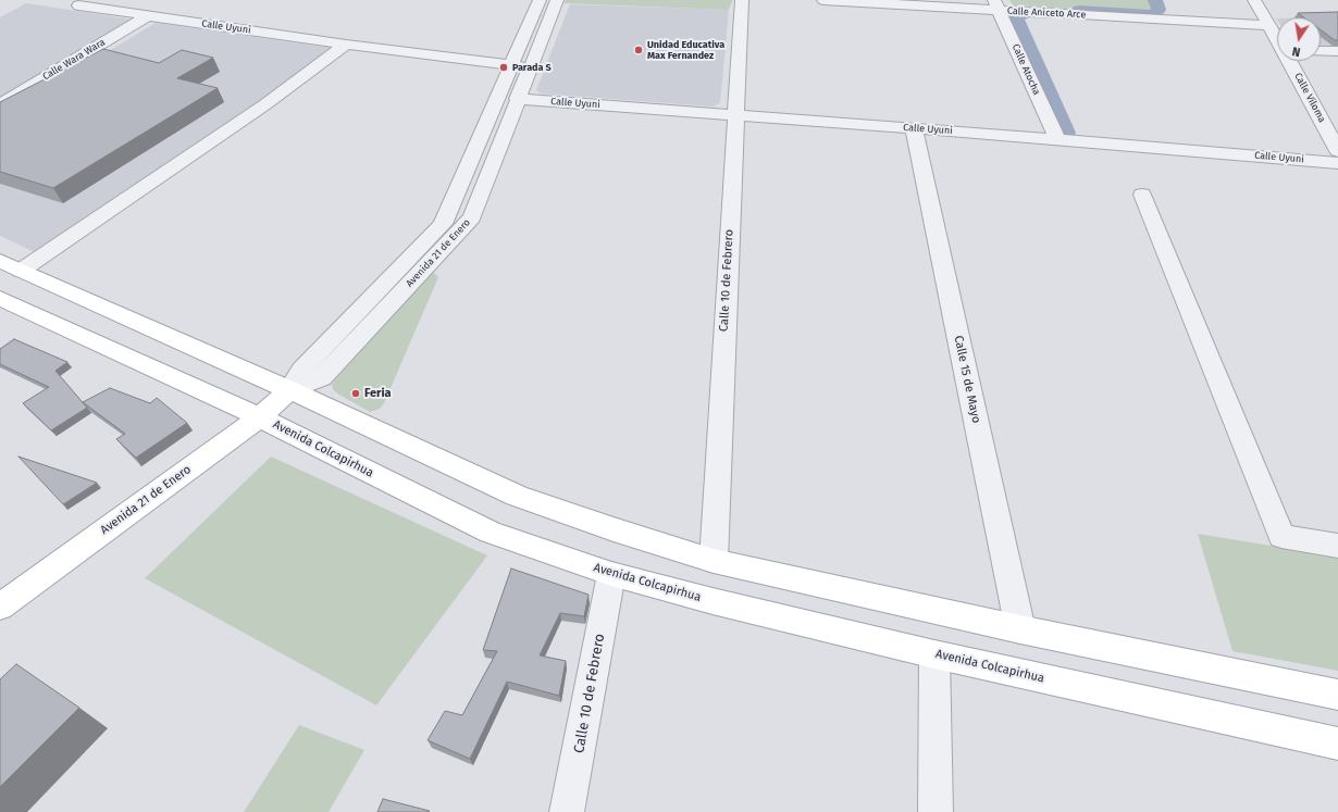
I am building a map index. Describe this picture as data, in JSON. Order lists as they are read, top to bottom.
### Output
{
  "streets": {
    "main road": ["Avenida 21 de Enero", "Avenida Colcapirhua"],
    "street": [
      "Calle Aniceto Arce",
      "Calle Uyuni",
      "Calle Wara Wara",
      "Calle Atocha",
      "Calle Viloma",
      "Calle 10 de Febrero",
      "Calle 15 de Mayo"
    ]
  },
  "crossings": [
    ["Calle Aniceto Arce", "Calle Atocha"],
    ["Calle Aniceto Arce", "Calle Viloma"],
    ["Calle Uyuni", "Calle Wara Wara"],
    ["Calle Uyuni", "Calle Atocha"],
    ["Calle Uyuni", "Avenida 21 de Enero"],
    ["Calle Uyuni", "Calle 10 de Febrero"],
    ["Calle Uyuni", "Calle 15 de Mayo"],
    ["Avenida 21 de Enero", "Avenida Colcapirhua"],
    ["Calle 10 de Febrero", "Avenida Colcapirhua"]
  ],
  "places": ["Unidad Educativa Max Fernandez", "Parada S", "Feria"],
  "north": "bottom"
}
